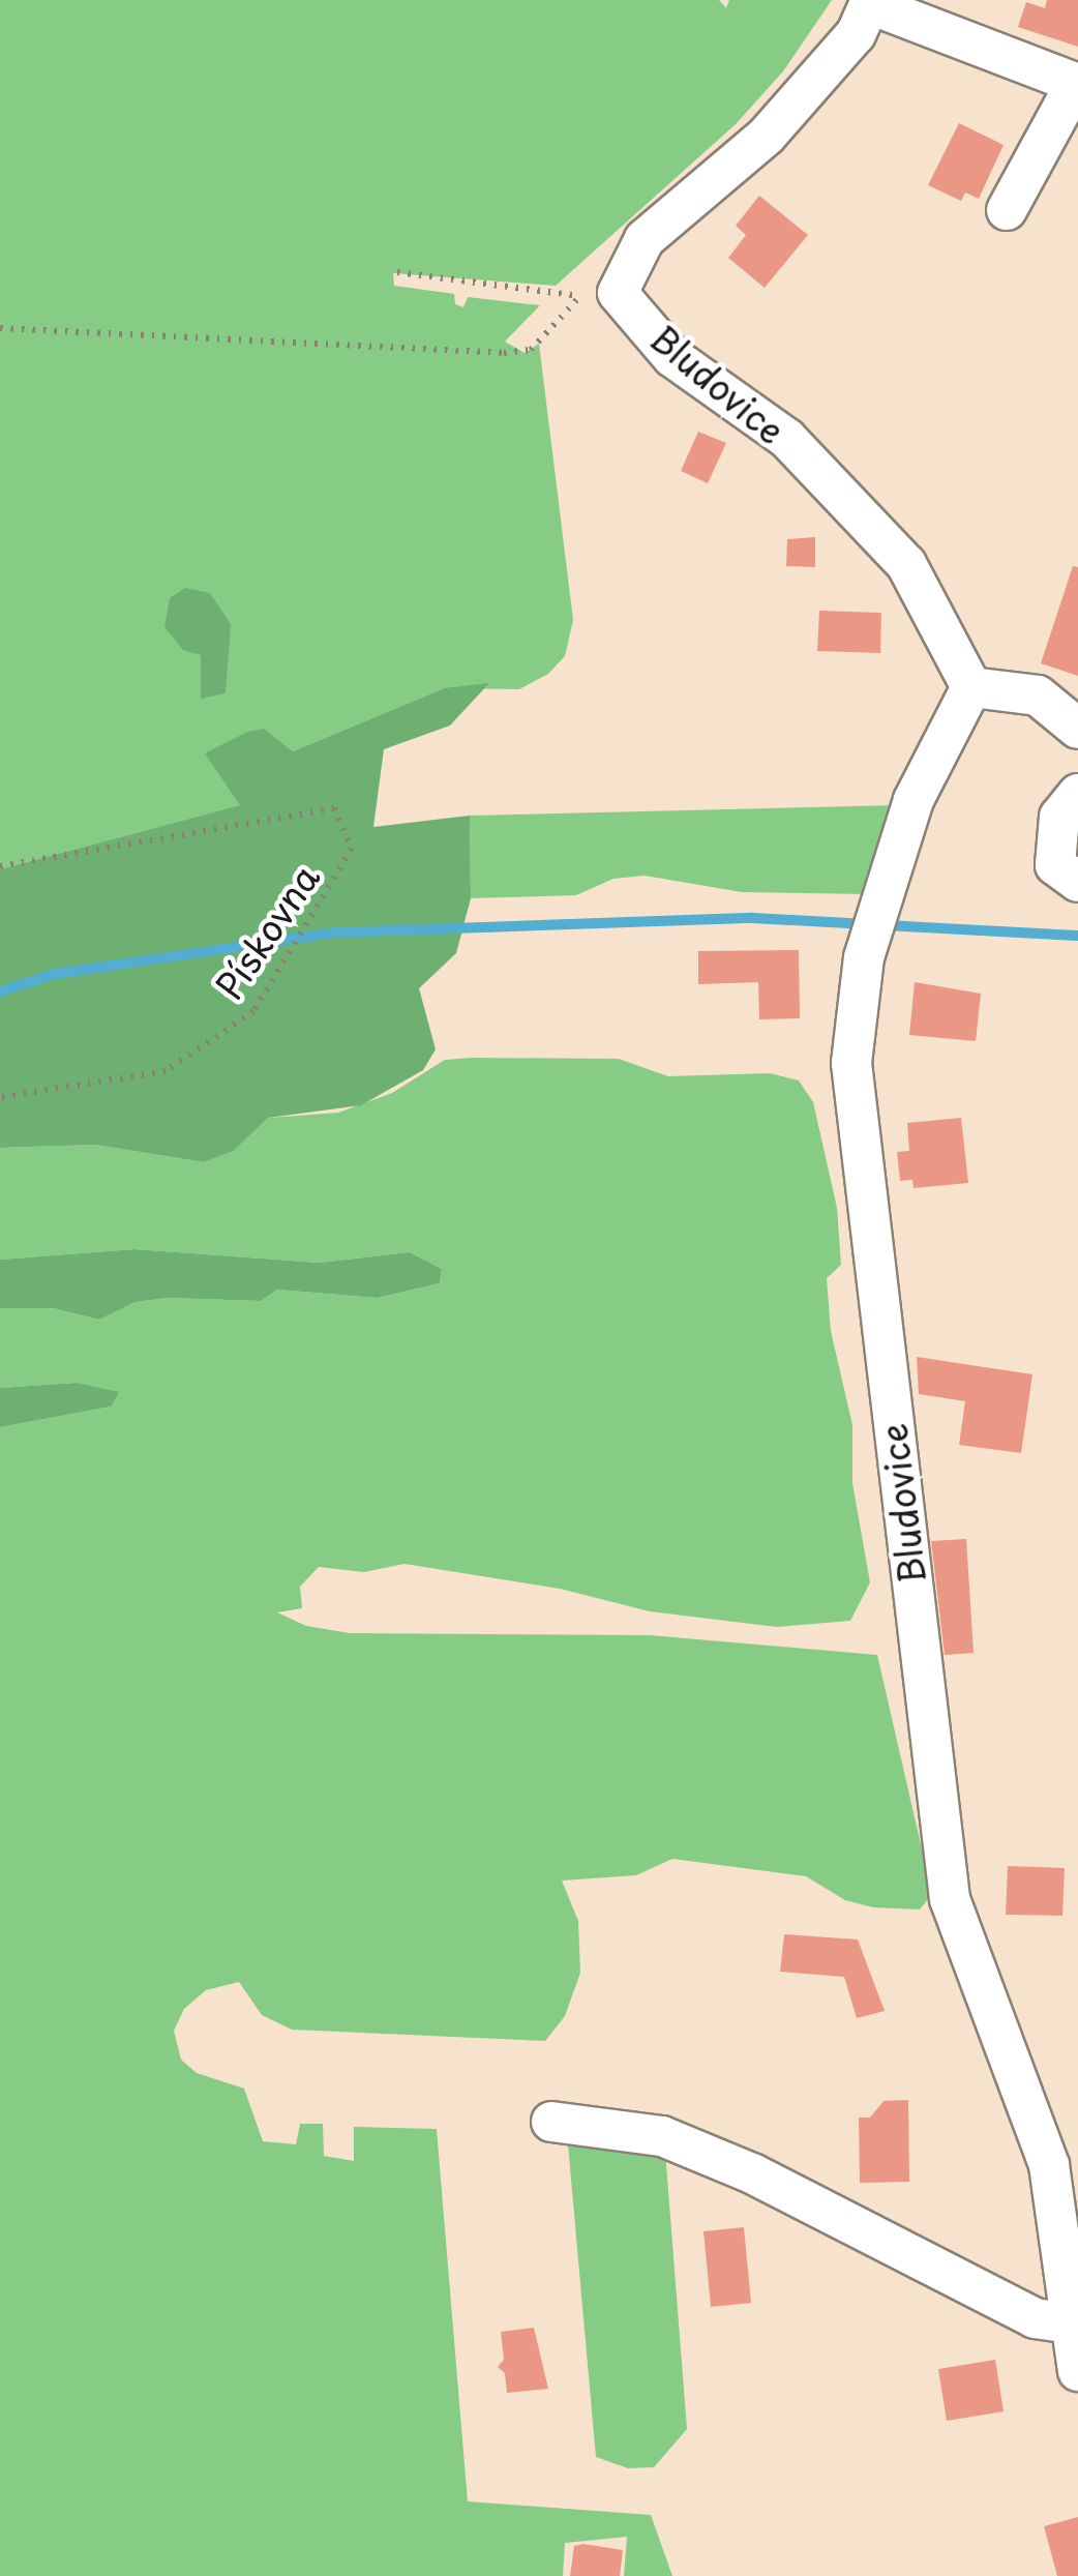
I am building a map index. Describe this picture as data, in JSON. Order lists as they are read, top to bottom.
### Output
{
  "streets": {
    "street": ["Bludovice"],
    "path": ["Pískovna"]
  }
}
